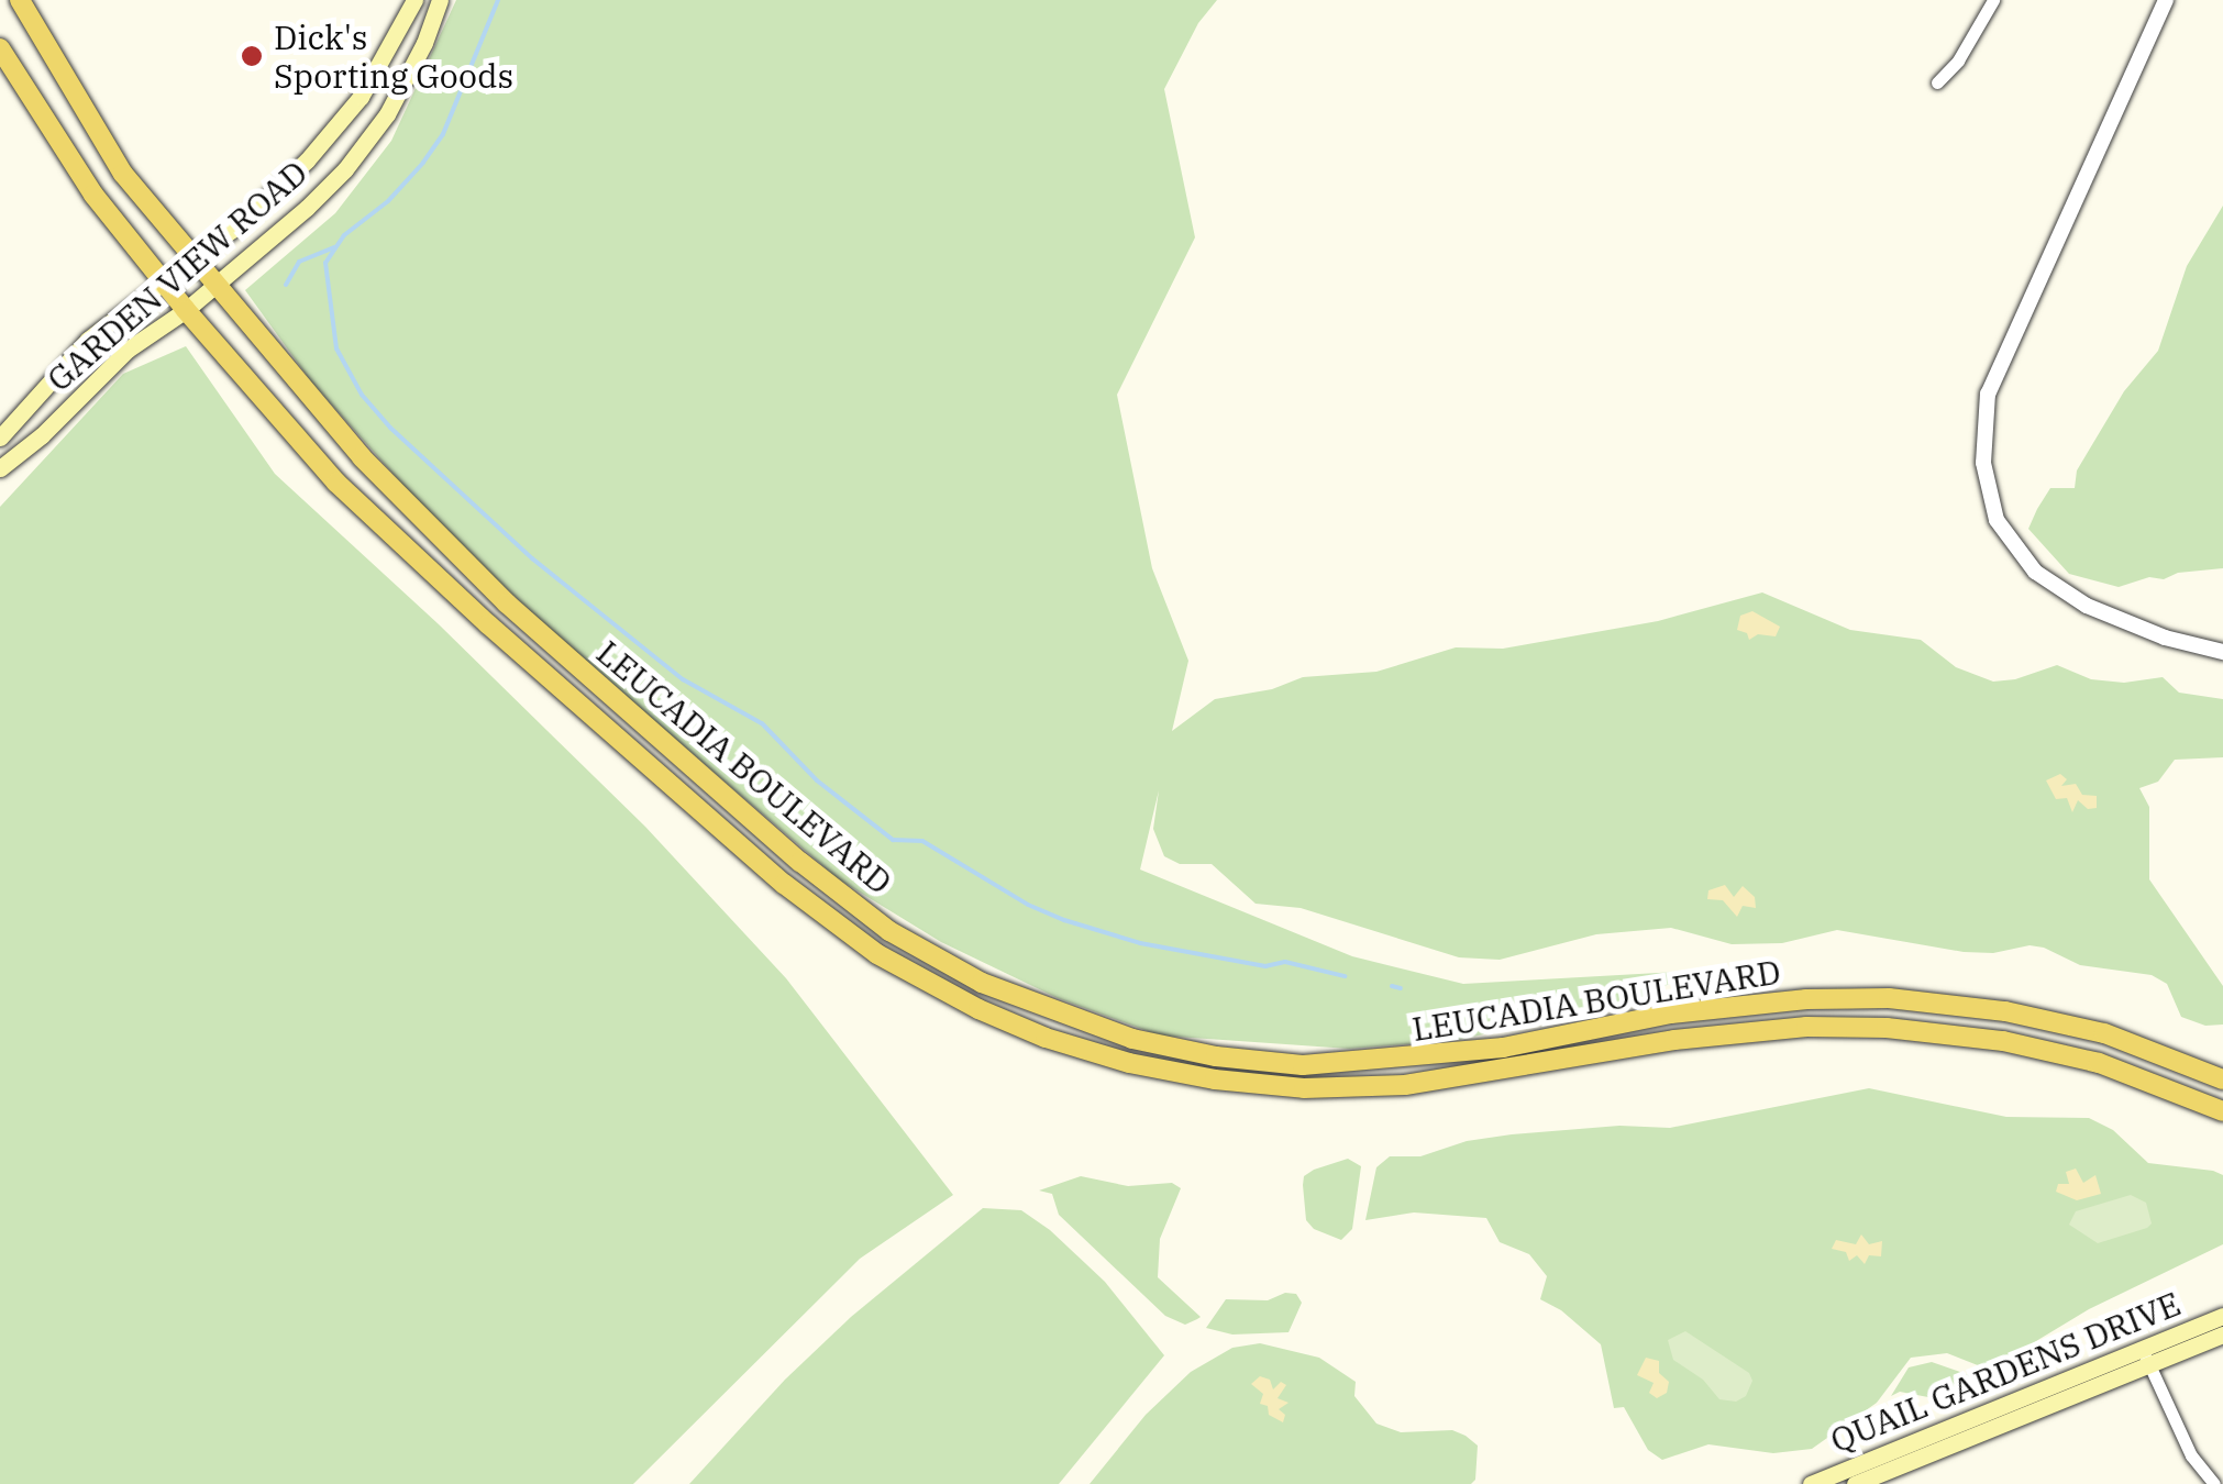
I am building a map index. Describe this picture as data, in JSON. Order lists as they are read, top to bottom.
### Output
{
  "streets": {
    "main road": ["GARDEN VIEW ROAD", "LEUCADIA BOULEVARD", "QUAIL GARDENS DRIVE"]
  },
  "crossings": [
    ["GARDEN VIEW ROAD", "LEUCADIA BOULEVARD"]
  ],
  "places": ["Dick's Sporting Goods"]
}
